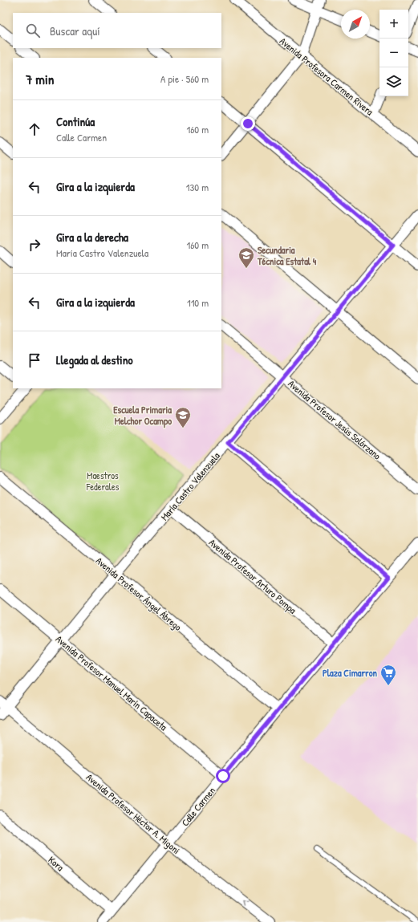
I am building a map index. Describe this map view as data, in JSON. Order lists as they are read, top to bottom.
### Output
{
  "streets": {
    "street": [
      "Avenida Profesora Carmen Rivera",
      "Avenida Profesor Jesús Solórzano",
      "María Castro Valenzuela",
      "Avenida Profesor Arturo Pompa",
      "Avenida Profesor Ángel Ábrego",
      "Avenida Profesor Manuel Marín Capaceta",
      "Calle Carmen",
      "Avenida Profesor Héctor A. Migoni",
      "Kora"
    ]
  },
  "crossings": [
    ["Avenida Profesor Jesús Solórzano", "María Castro Valenzuela"],
    ["María Castro Valenzuela", "Avenida Profesor Arturo Pompa"],
    ["María Castro Valenzuela", "Avenida Profesor Ángel Ábrego"],
    ["María Castro Valenzuela", "Avenida Profesor Manuel Marín Capaceta"],
    ["María Castro Valenzuela", "Avenida Profesor Héctor A. Migoni"],
    ["Avenida Profesor Arturo Pompa", "Calle Carmen"],
    ["Avenida Profesor Ángel Ábrego", "Calle Carmen"],
    ["Avenida Profesor Manuel Marín Capaceta", "Calle Carmen"],
    ["Calle Carmen", "Avenida Profesor Héctor A. Migoni"],
    ["Calle Carmen", "Kora"]
  ],
  "one_way": ["Avenida Profesor Héctor A. Migoni"],
  "parks": ["Maestros Federales"],
  "places": {
    "school or university": ["Secundaria Técnica Estatal 4", "Escuela Primaria Melchor Ocampo"],
    "supermarket": ["Plaza Cimarron"]
  },
  "north": "top right",
  "page": {
    "map_buttons": ["+", "−"],
    "search": "Buscar aquí",
    "heading": ["7 min", "A pie · 560 m"],
    "list": [
      ["Continúa", "Calle Carmen", "160 m"],
      ["Gira a la izquierda", "130 m"],
      ["Gira a la derecha", "María Castro Valenzuela", "160 m"],
      ["Gira a la izquierda", "110 m"],
      "Llegada al destino"
    ]
  }
}
